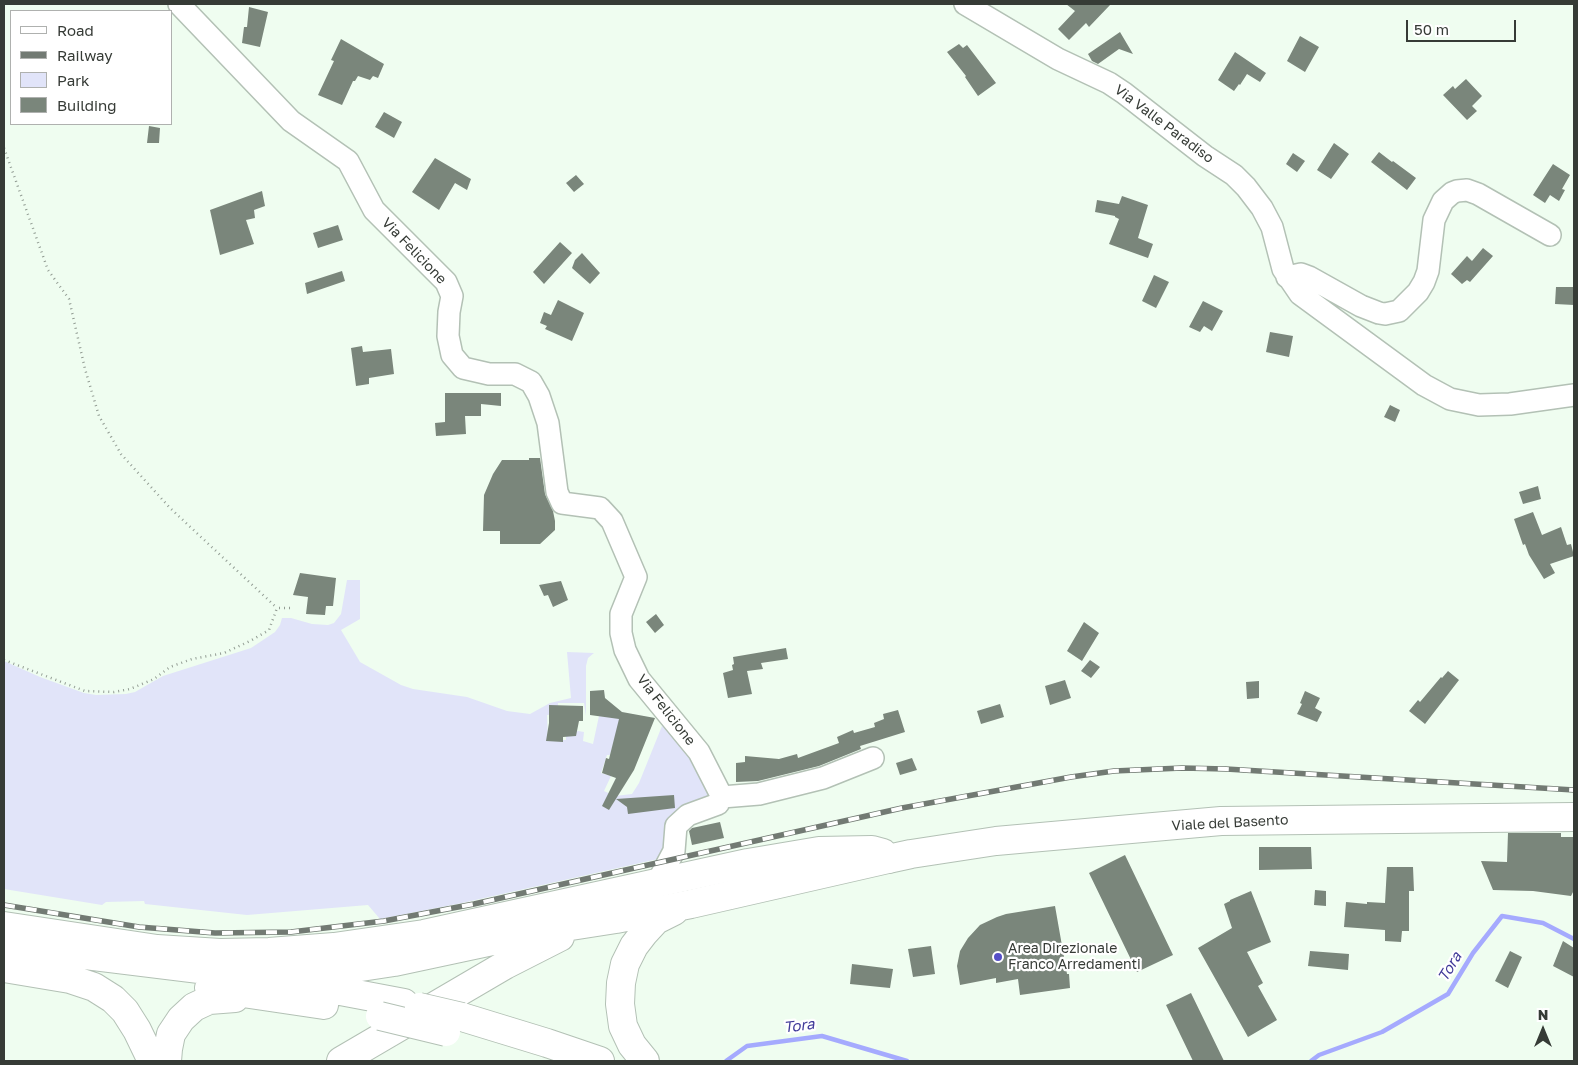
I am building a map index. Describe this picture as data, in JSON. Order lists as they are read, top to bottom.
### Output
{
  "streets": {
    "main road": ["Viale del Basento"],
    "street": ["Via Valle Paradiso", "Via Felicione"]
  },
  "water": ["Tora"],
  "places": ["Area Direzionale Franco Arredamenti"],
  "legend": [
    "Road",
    "Railway",
    "Park",
    "Building"
  ],
  "scale_bar": "50 m",
  "north": "top"
}
